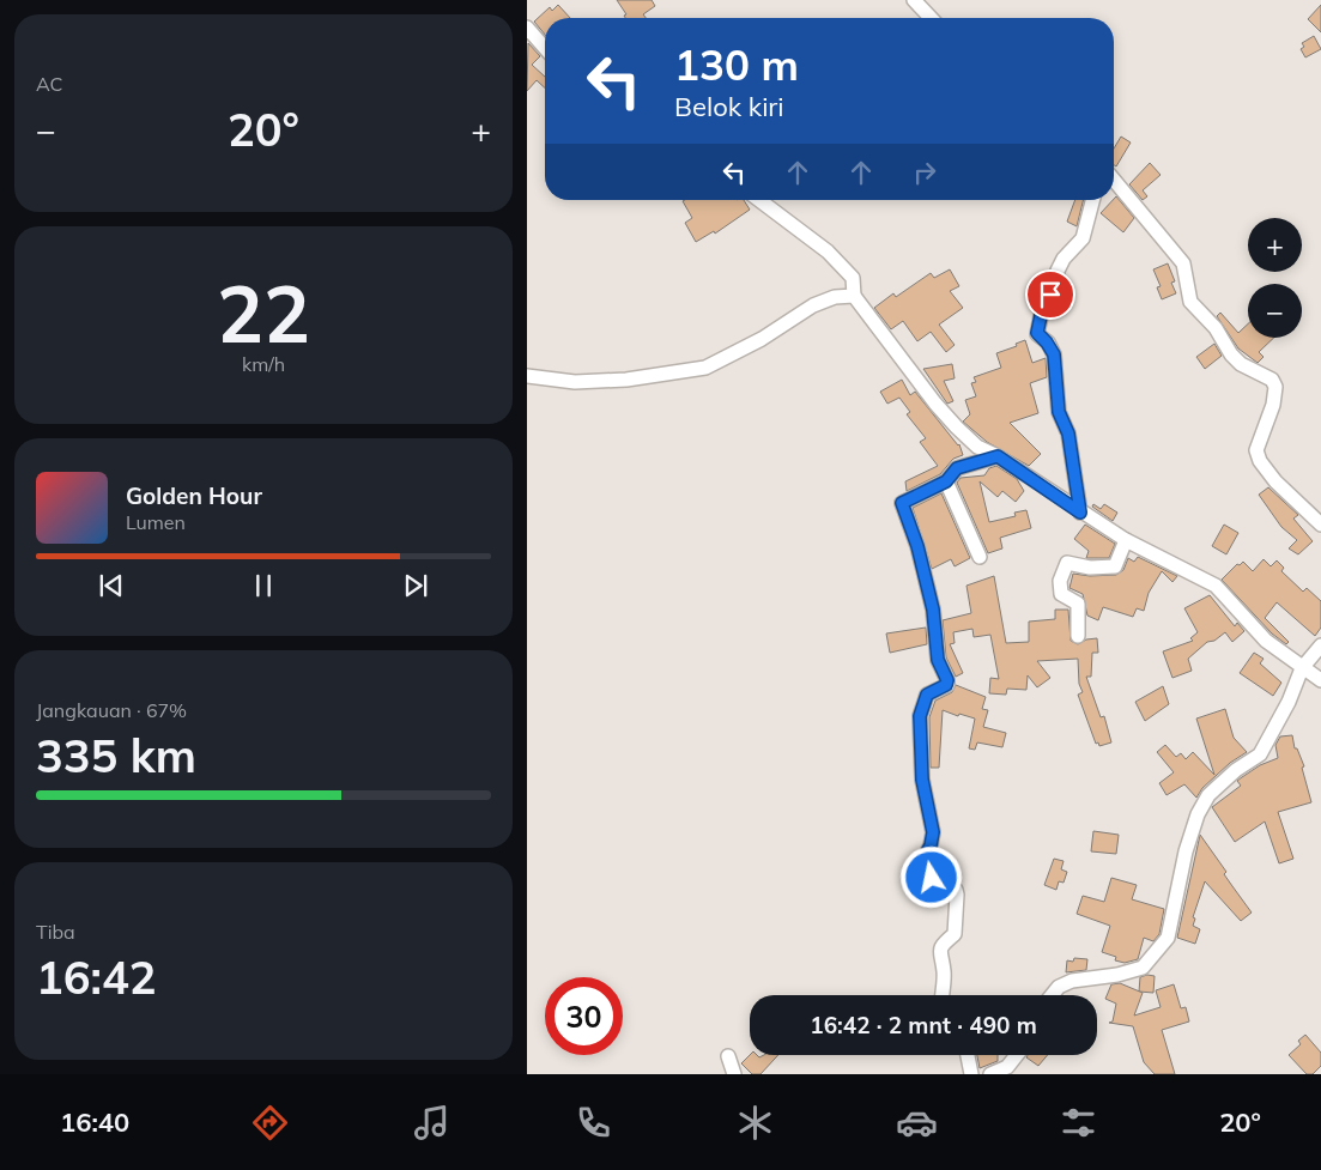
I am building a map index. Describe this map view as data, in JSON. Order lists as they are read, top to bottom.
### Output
{
  "page": {
    "tile": [
      "AC",
      ["22", "km/h"],
      ["Jangkauan · 67%", "335 km"],
      ["Tiba", "16:42"]
    ],
    "turn": ["130 m", "Belok kiri"],
    "heat": ["−", "20°", "+"],
    "map_buttons": ["+", "−"],
    "song": ["Golden Hour", "Lumen"],
    "limit": "30",
    "trip": "16:42 · 2 mnt · 490 m",
    "tabs": ["16:40", "20°"]
  }
}
